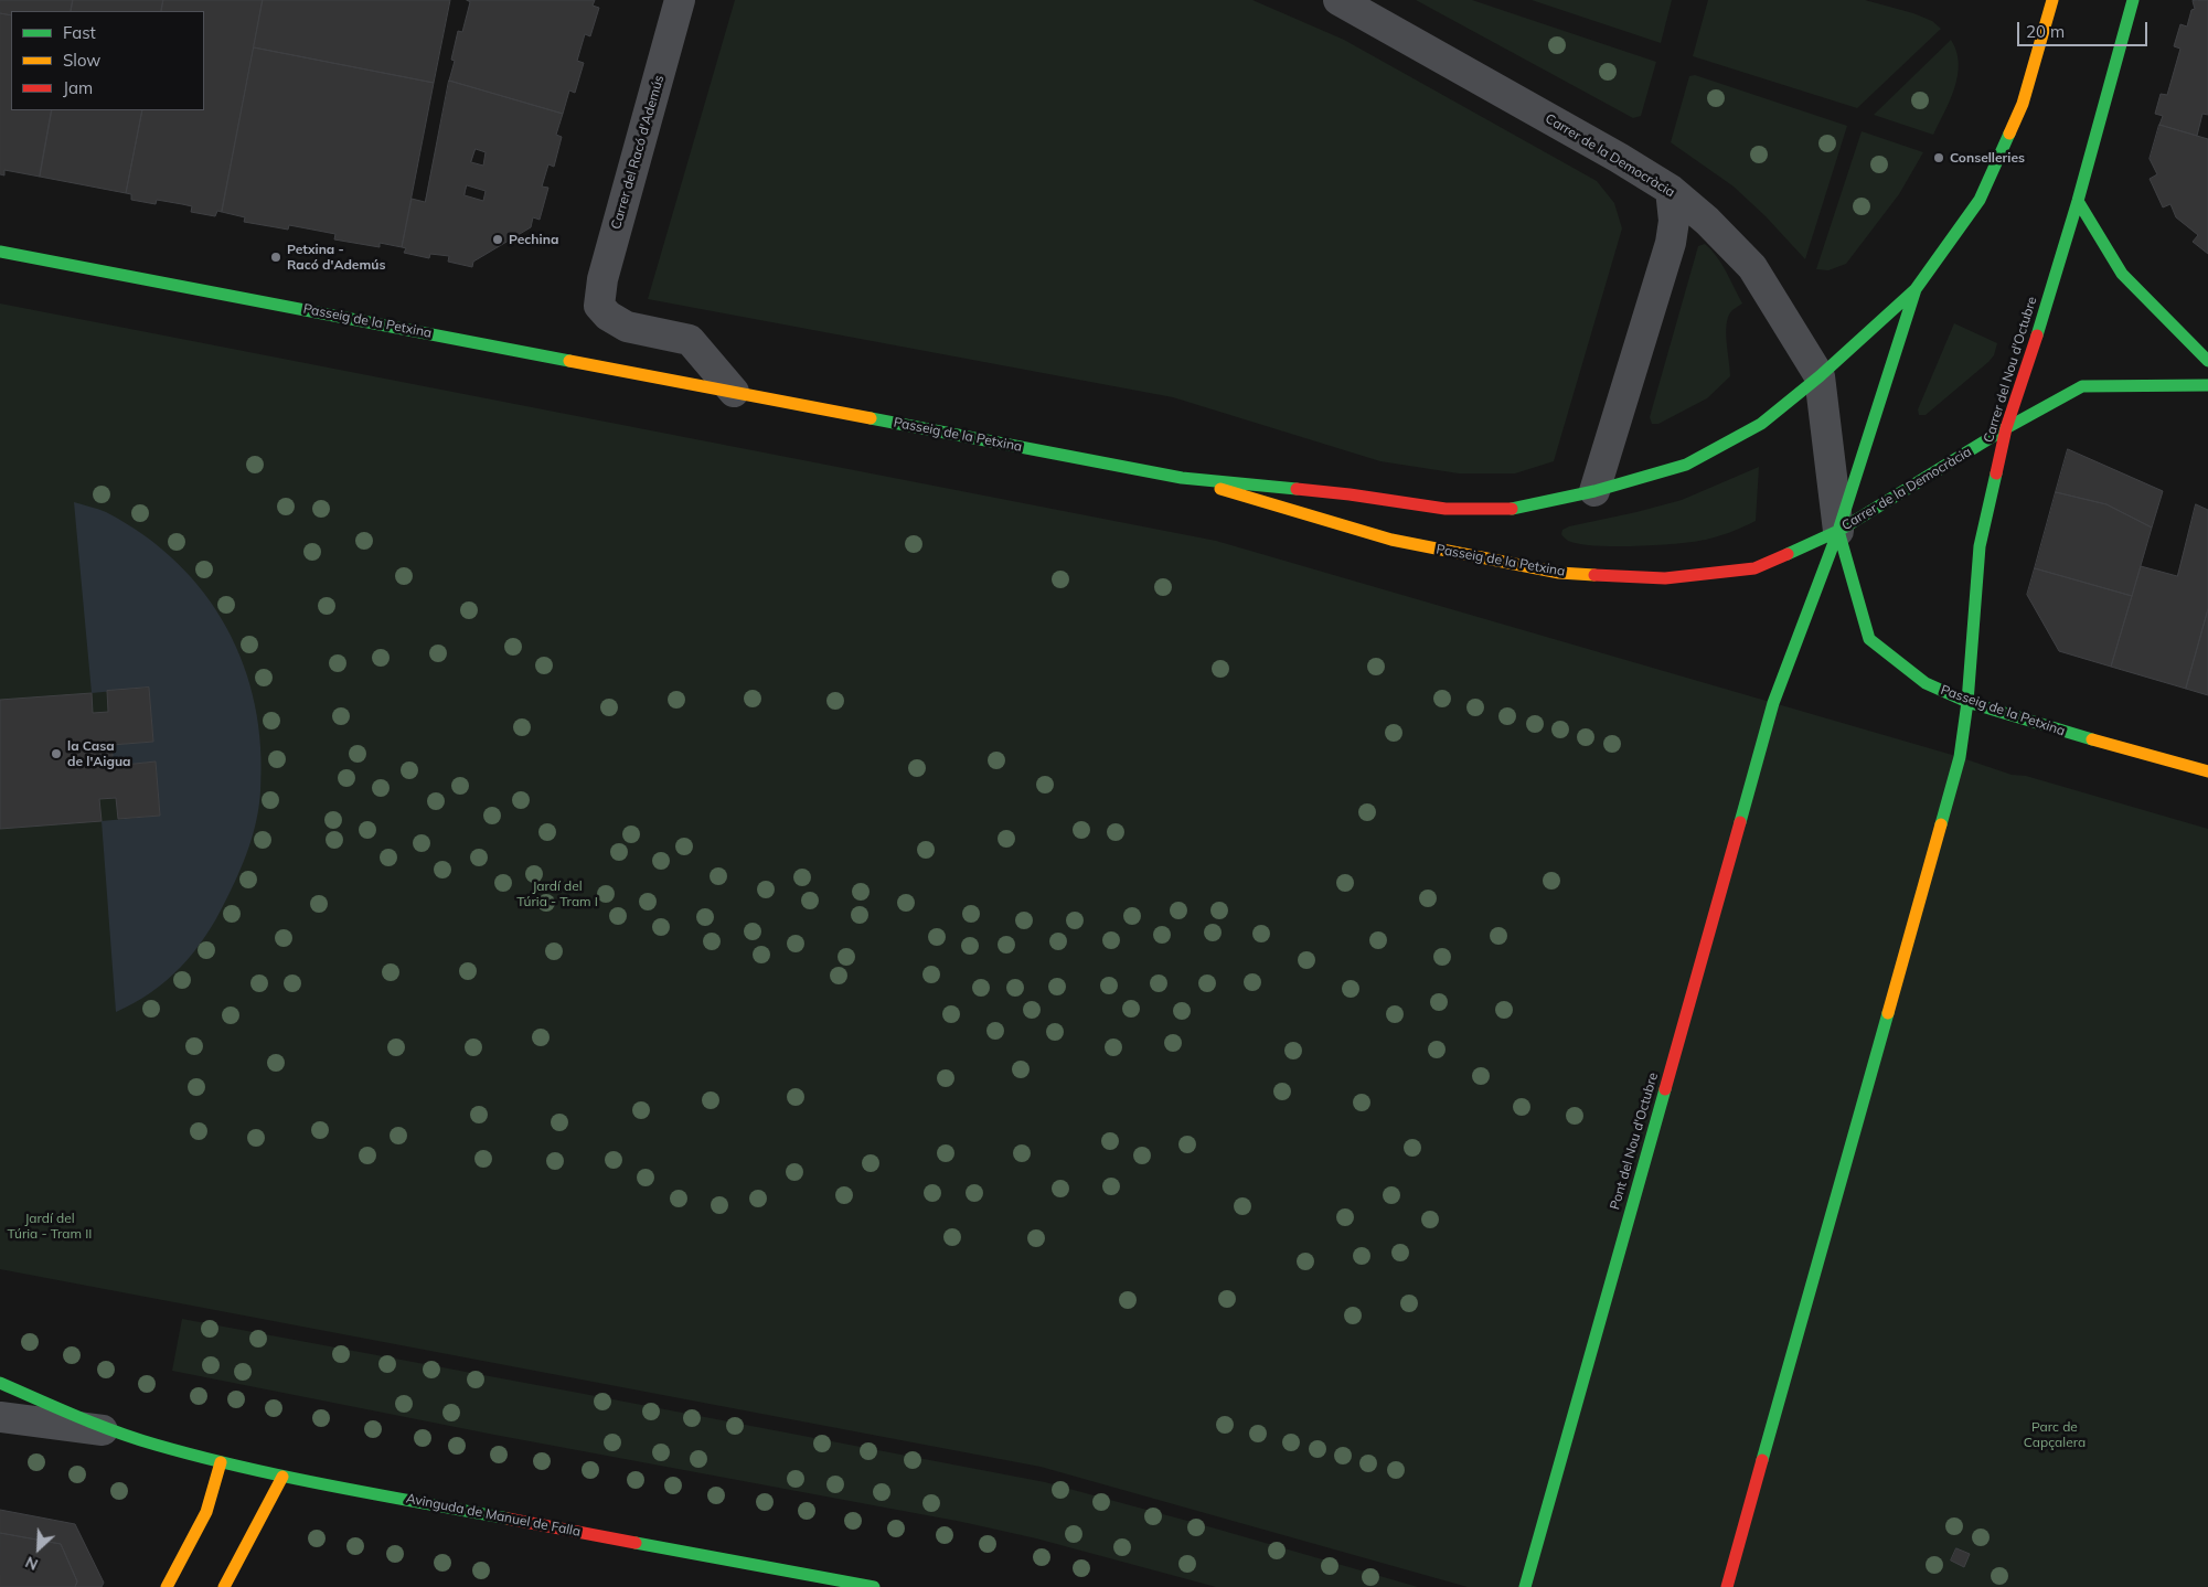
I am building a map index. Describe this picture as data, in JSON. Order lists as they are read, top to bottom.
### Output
{
  "streets": {
    "main road": [
      "Carrer de la Democràcia",
      "Passeig de la Petxina",
      "Carrer del Nou d'Octubre",
      "Pont del Nou d'Octubre",
      "Avinguda de Manuel de Falla"
    ],
    "street": ["Carrer del Racó d'Ademús"]
  },
  "crossings": [
    ["Carrer del Racó d'Ademús", "Passeig de la Petxina"],
    ["Carrer de la Democràcia", "Passeig de la Petxina"],
    ["Carrer de la Democràcia", "Carrer del Nou d'Octubre"],
    ["Carrer de la Democràcia", "Pont del Nou d'Octubre"],
    ["Passeig de la Petxina", "Carrer del Nou d'Octubre"],
    ["Passeig de la Petxina", "Pont del Nou d'Octubre"]
  ],
  "parks": ["Jardí del Túria - Tram I", "Jardí del Túria - Tram II", "Parc de Capçalera"],
  "places": [
    "Conselleries",
    "Pechina",
    "Petxina - Racó d'Ademús",
    "la Casa de l'Aigua"
  ],
  "legend": ["Fast", "Slow", "Jam"],
  "scale_bar": "20 m",
  "north": "bottom left"
}
